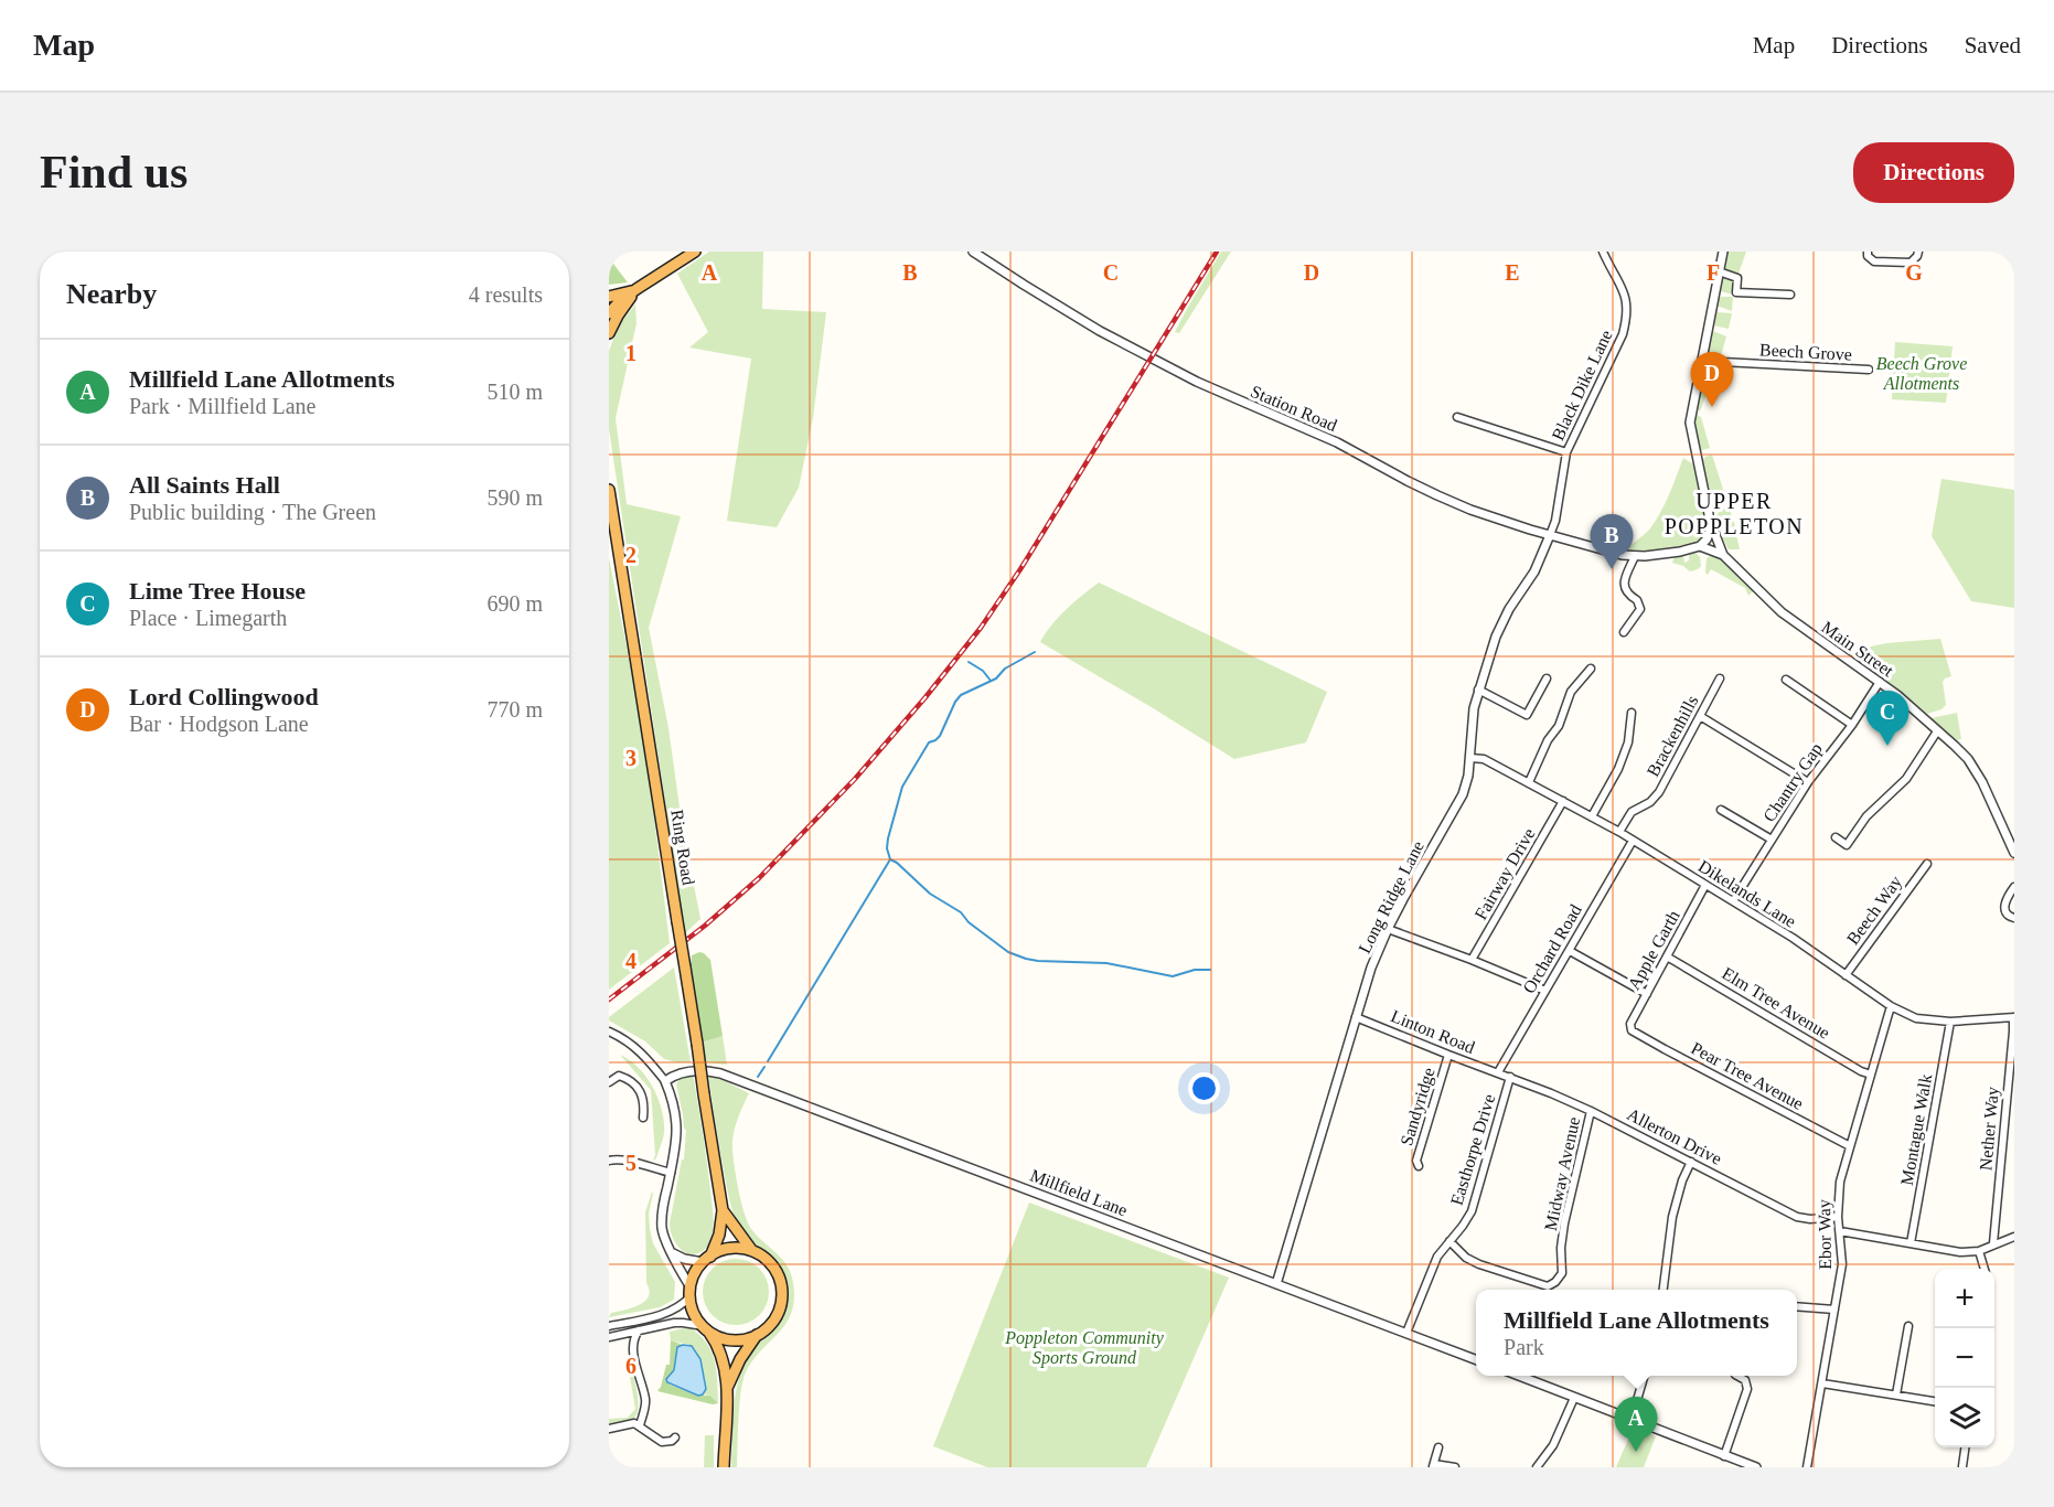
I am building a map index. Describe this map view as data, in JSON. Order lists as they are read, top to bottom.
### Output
{
  "streets": {
    "highway": ["Ring Road"],
    "street": [
      "Beech Grove",
      "Black Dike Lane",
      "Station Road",
      "Main Street",
      "Brackenhills",
      "Chantry Gap",
      "Fairway Drive",
      "Dikelands Lane",
      "Long Ridge Lane",
      "Beech Way",
      "Orchard Road",
      "Apple Garth",
      "Elm Tree Avenue",
      "Linton Road",
      "Pear Tree Avenue",
      "Sandyridge",
      "Nether Way",
      "Montague Walk",
      "Allerton Drive",
      "Easthorpe Drive",
      "Midway Avenue",
      "Millfield Lane",
      "Ebor Way"
    ]
  },
  "crossings": [
    ["Black Dike Lane", "Station Road"],
    ["Black Dike Lane", "Long Ridge Lane"],
    ["Station Road", "Long Ridge Lane"],
    ["Main Street", "Chantry Gap"],
    ["Brackenhills", "Dikelands Lane"],
    ["Chantry Gap", "Dikelands Lane"],
    ["Fairway Drive", "Dikelands Lane"],
    ["Dikelands Lane", "Long Ridge Lane"],
    ["Dikelands Lane", "Beech Way"],
    ["Dikelands Lane", "Orchard Road"],
    ["Dikelands Lane", "Apple Garth"],
    ["Dikelands Lane", "Nether Way"],
    ["Dikelands Lane", "Montague Walk"],
    ["Dikelands Lane", "Ebor Way"],
    ["Long Ridge Lane", "Linton Road"],
    ["Long Ridge Lane", "Millfield Lane"],
    ["Orchard Road", "Linton Road"],
    ["Orchard Road", "Allerton Drive"],
    ["Apple Garth", "Elm Tree Avenue"],
    ["Apple Garth", "Pear Tree Avenue"],
    ["Elm Tree Avenue", "Ebor Way"],
    ["Linton Road", "Sandyridge"],
    ["Linton Road", "Allerton Drive"],
    ["Pear Tree Avenue", "Ebor Way"],
    ["Allerton Drive", "Easthorpe Drive"],
    ["Allerton Drive", "Midway Avenue"],
    ["Allerton Drive", "Ebor Way"],
    ["Easthorpe Drive", "Midway Avenue"],
    ["Easthorpe Drive", "Millfield Lane"]
  ],
  "districts": ["UPPER POPPLETON"],
  "parks": ["Beech Grove Allotments", "Poppleton Community Sports Ground"],
  "page": {
    "header": "Map",
    "nav": ["Map", "Directions", "Saved"],
    "buttons": "Directions",
    "title": "Find us",
    "heading": ["Nearby", "4 results"],
    "list": [
      {
        "mark": "A",
        "name": "Millfield Lane Allotments",
        "note": "Park · Millfield Lane",
        "value": "510 m"
      },
      {
        "mark": "B",
        "name": "All Saints Hall",
        "note": "Public building · The Green",
        "value": "590 m"
      },
      {
        "mark": "C",
        "name": "Lime Tree House",
        "note": "Place · Limegarth",
        "value": "690 m"
      },
      {
        "mark": "D",
        "name": "Lord Collingwood",
        "note": "Bar · Hodgson Lane",
        "value": "770 m"
      }
    ],
    "pins": [
      "D",
      "B",
      "C",
      "A"
    ],
    "map_buttons": ["+", "−"],
    "popup": ["Millfield Lane Allotments", "Park"]
  },
  "grid": {
    "columns": [
      "A",
      "B",
      "C",
      "D",
      "E",
      "F",
      "G"
    ],
    "rows": [
      "1",
      "2",
      "3",
      "4",
      "5",
      "6"
    ]
  }
}
